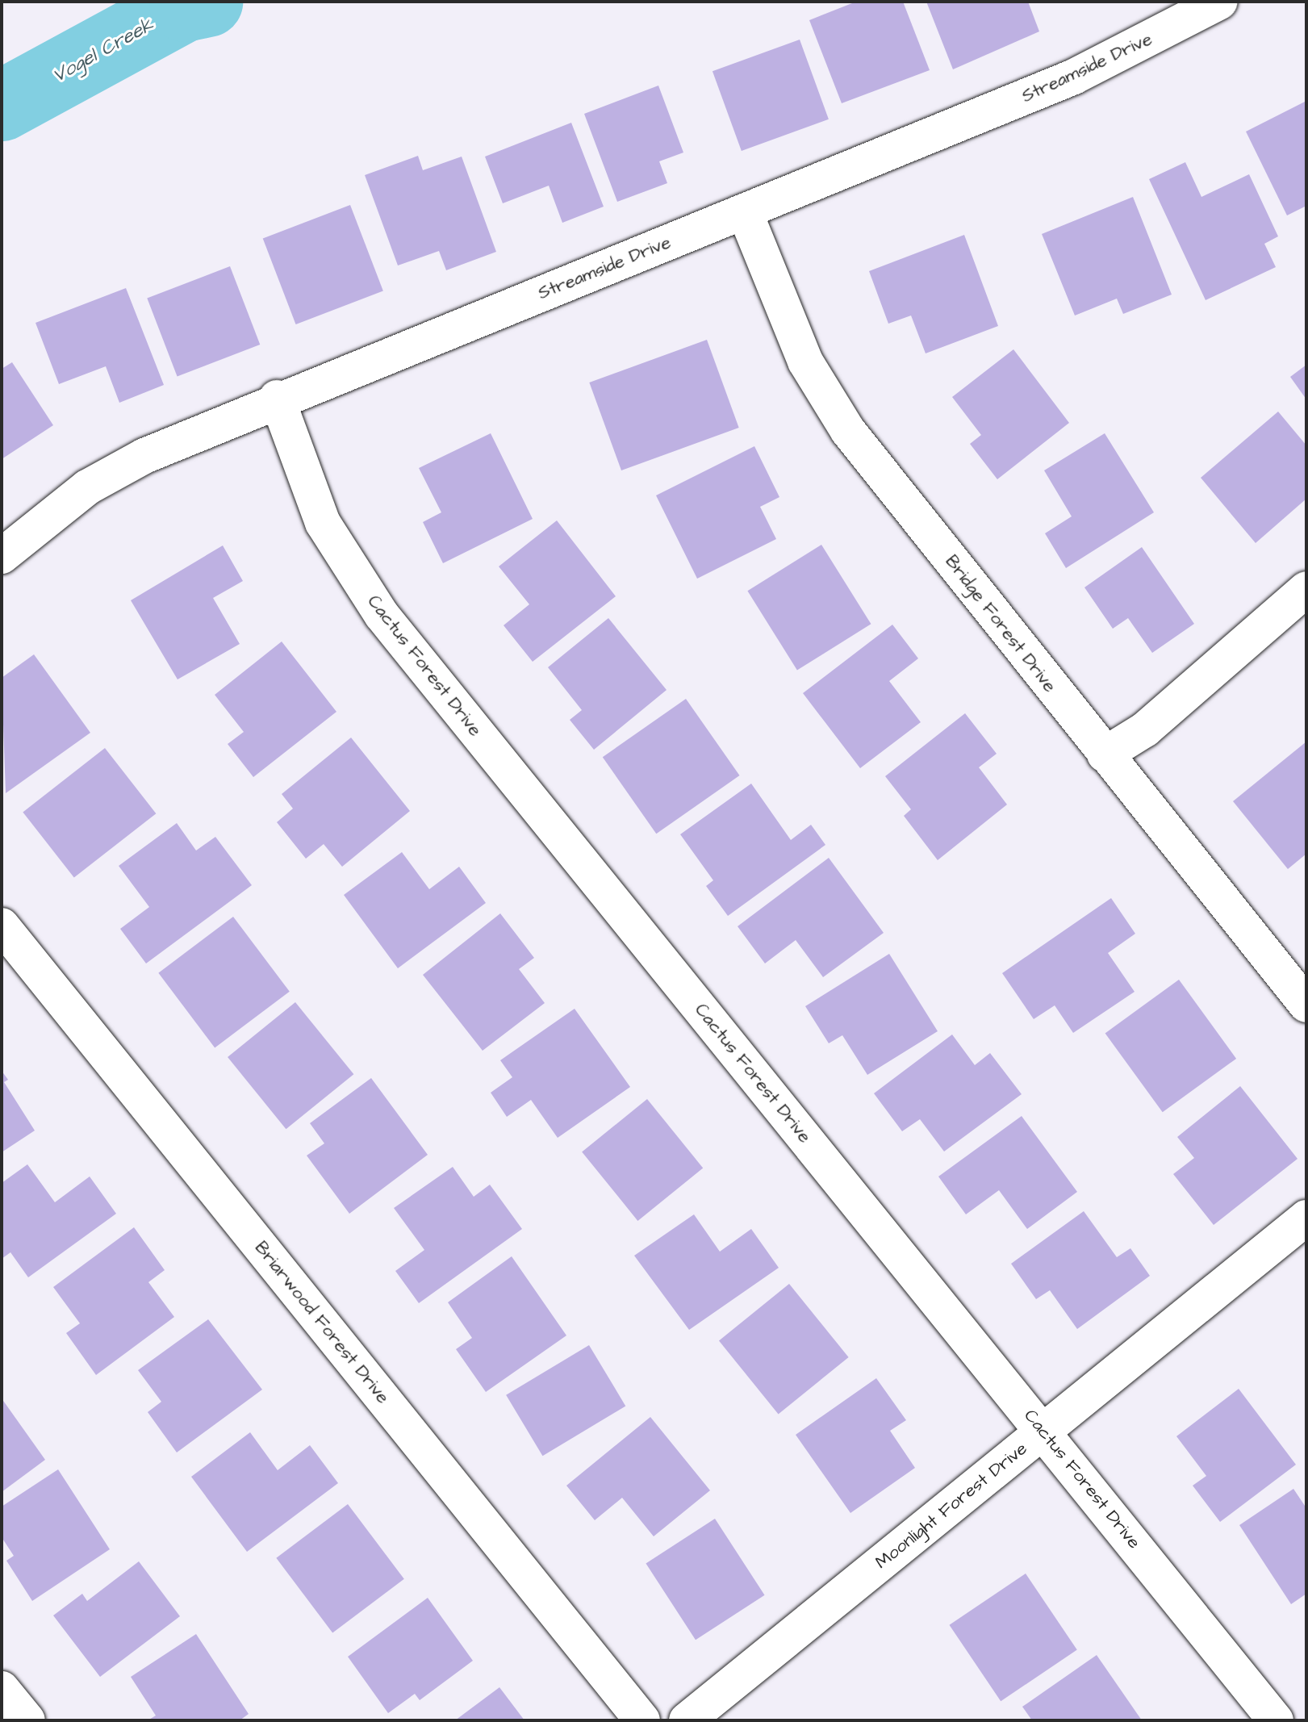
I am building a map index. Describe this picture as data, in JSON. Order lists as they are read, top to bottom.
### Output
{
  "streets": {
    "street": [
      "Streamside Drive",
      "Bridge Forest Drive",
      "Cactus Forest Drive",
      "Briarwood Forest Drive",
      "Moonlight Forest Drive"
    ]
  },
  "crossings": [
    ["Streamside Drive", "Bridge Forest Drive"],
    ["Streamside Drive", "Cactus Forest Drive"],
    ["Cactus Forest Drive", "Moonlight Forest Drive"]
  ],
  "water": ["Vogel Creek"]
}
